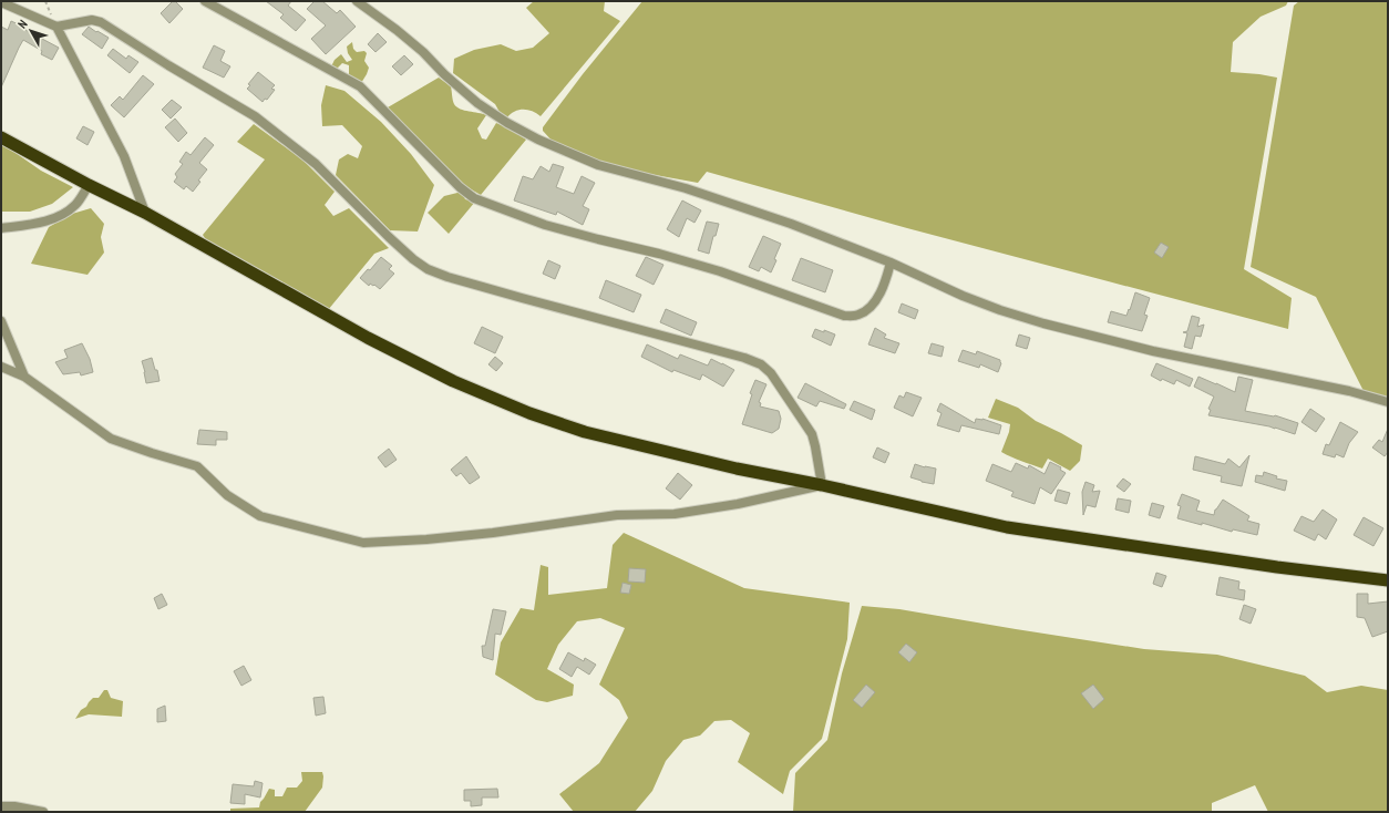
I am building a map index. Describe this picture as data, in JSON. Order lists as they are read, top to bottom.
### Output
{
  "north": "top left"
}
